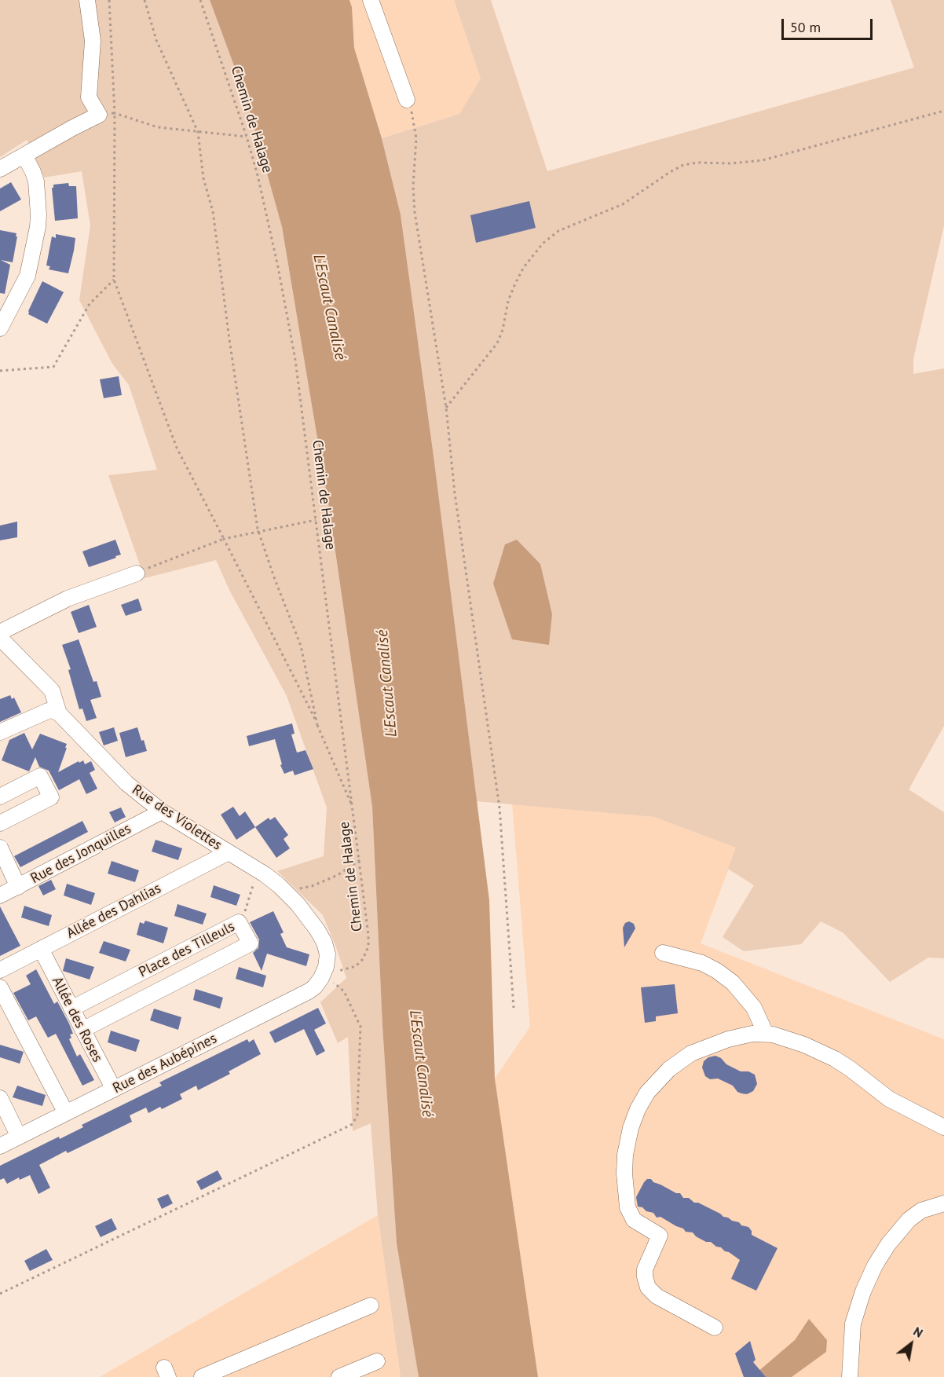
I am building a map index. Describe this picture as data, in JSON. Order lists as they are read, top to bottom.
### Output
{
  "streets": {
    "street": [
      "Rue des Violettes",
      "Rue des Jonquilles",
      "Allée des Dahlias",
      "Place des Tilleuls",
      "Allée des Roses",
      "Rue des Aubépines"
    ],
    "path": ["Chemin de Halage"]
  },
  "crossings": [
    ["Chemin de Halage", "Rue des Violettes"],
    ["Chemin de Halage", "Rue des Aubépines"],
    ["Rue des Violettes", "Rue des Jonquilles"],
    ["Rue des Violettes", "Allée des Dahlias"],
    ["Rue des Violettes", "Rue des Aubépines"],
    ["Allée des Dahlias", "Allée des Roses"],
    ["Place des Tilleuls", "Allée des Roses"],
    ["Allée des Roses", "Rue des Aubépines"]
  ],
  "water": ["L'Escaut Canalisé"],
  "scale_bar": "50 m",
  "north": "top right"
}
